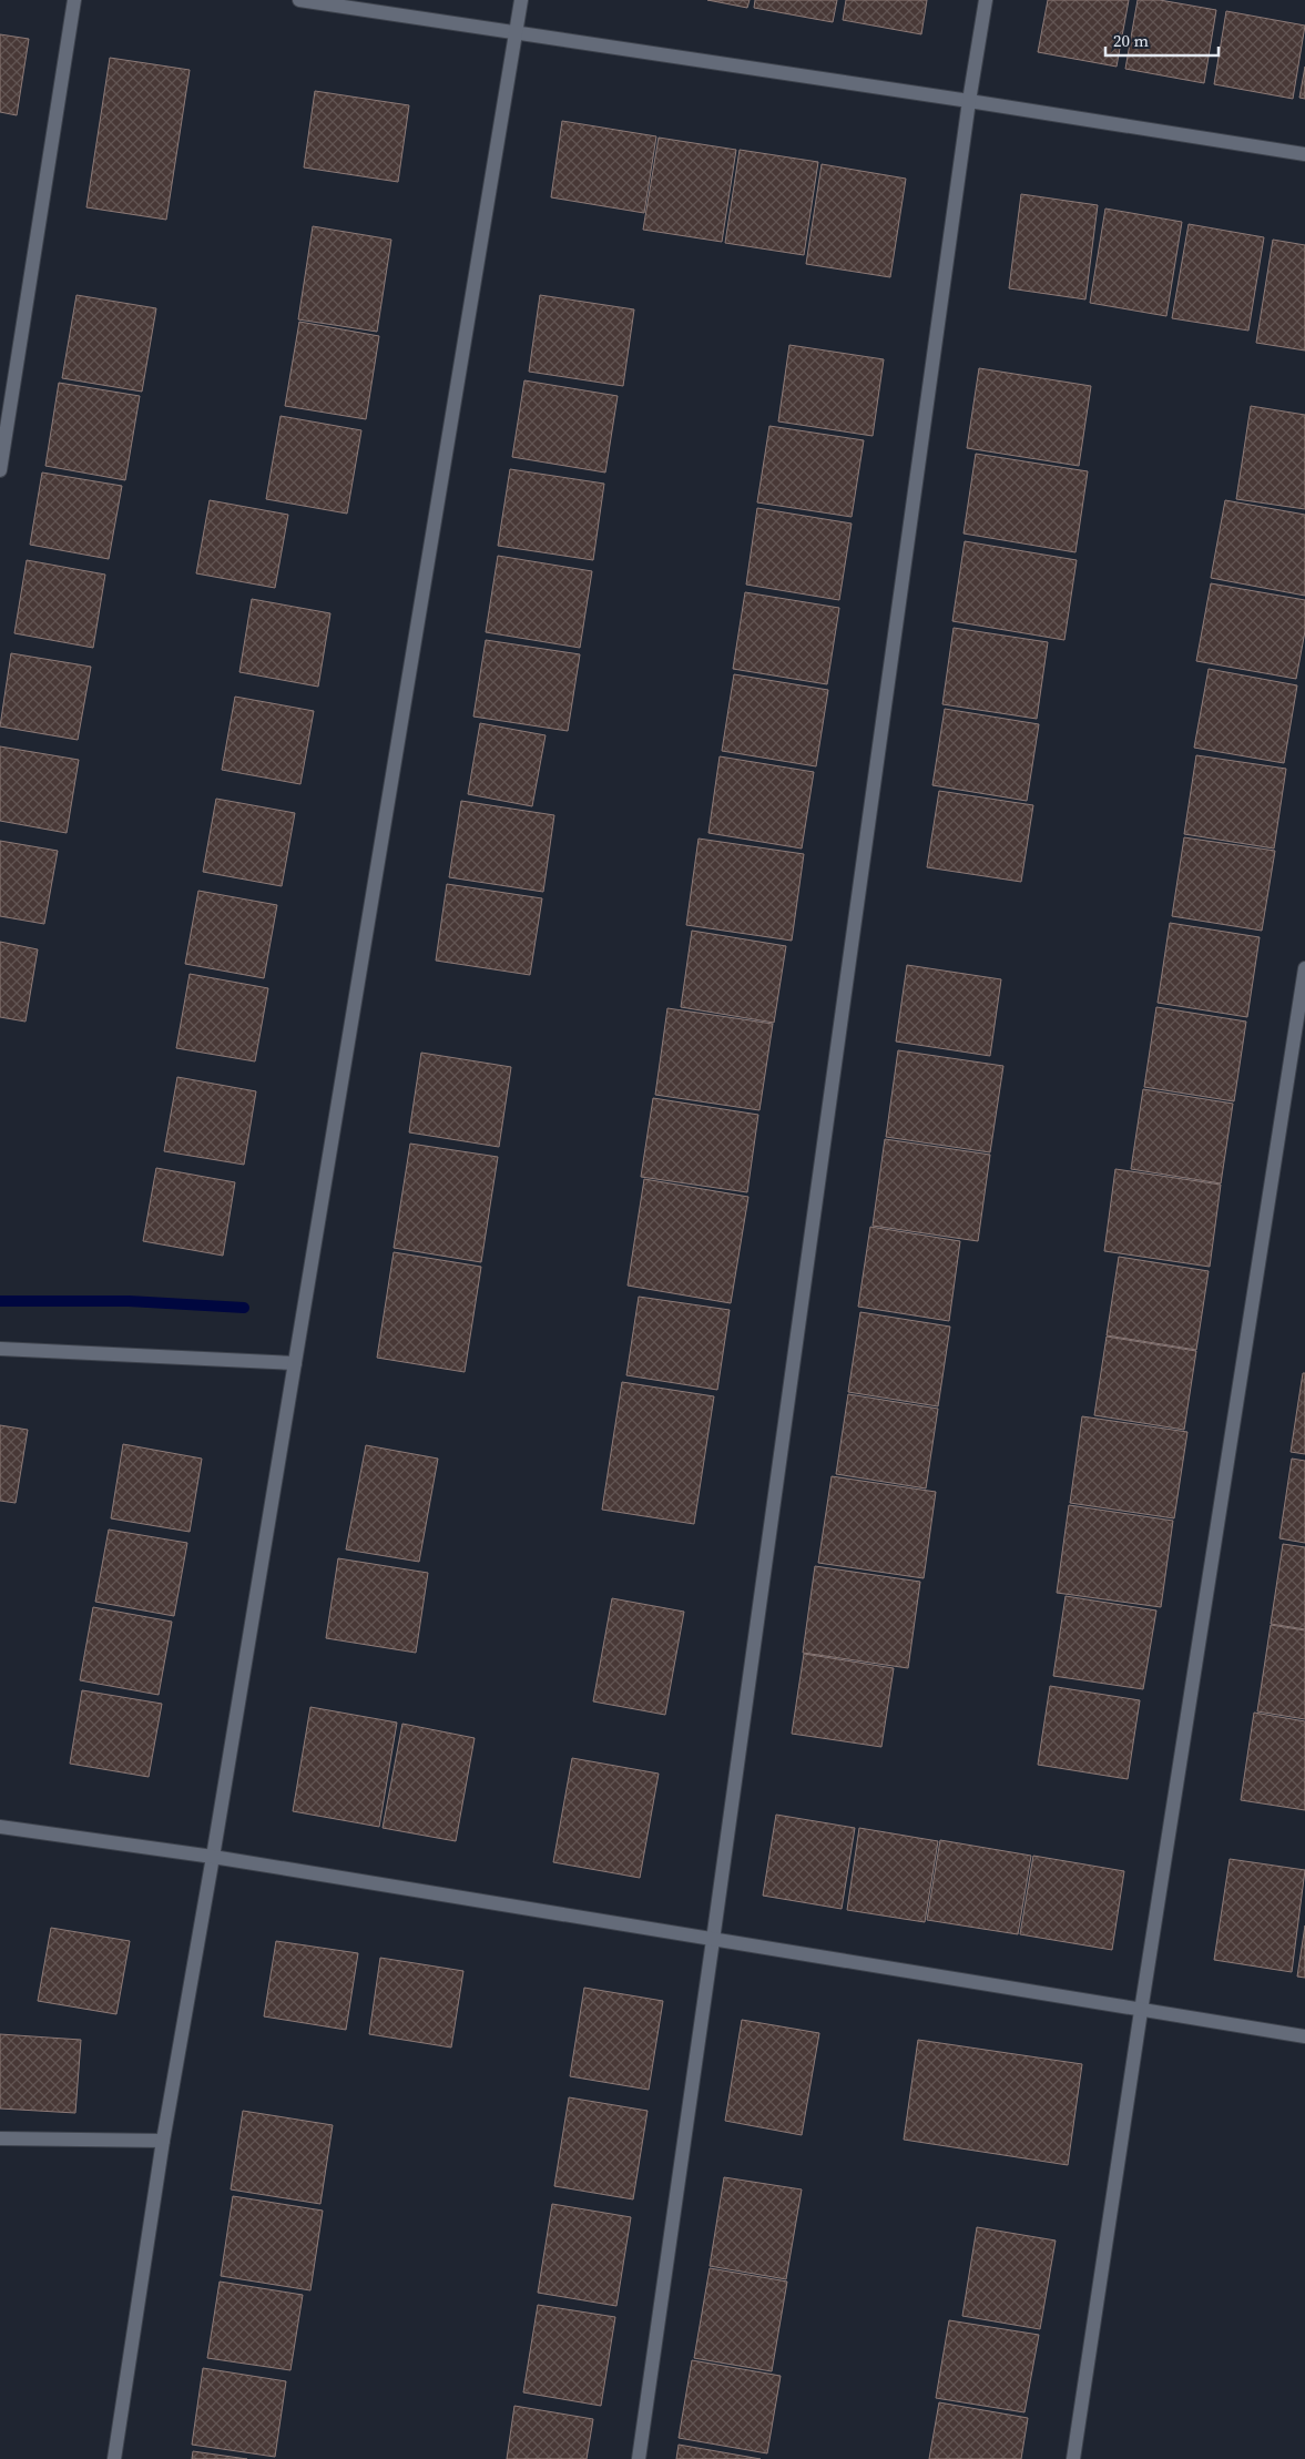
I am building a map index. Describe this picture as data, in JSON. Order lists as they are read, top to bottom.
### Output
{
  "scale_bar": "20 m"
}
